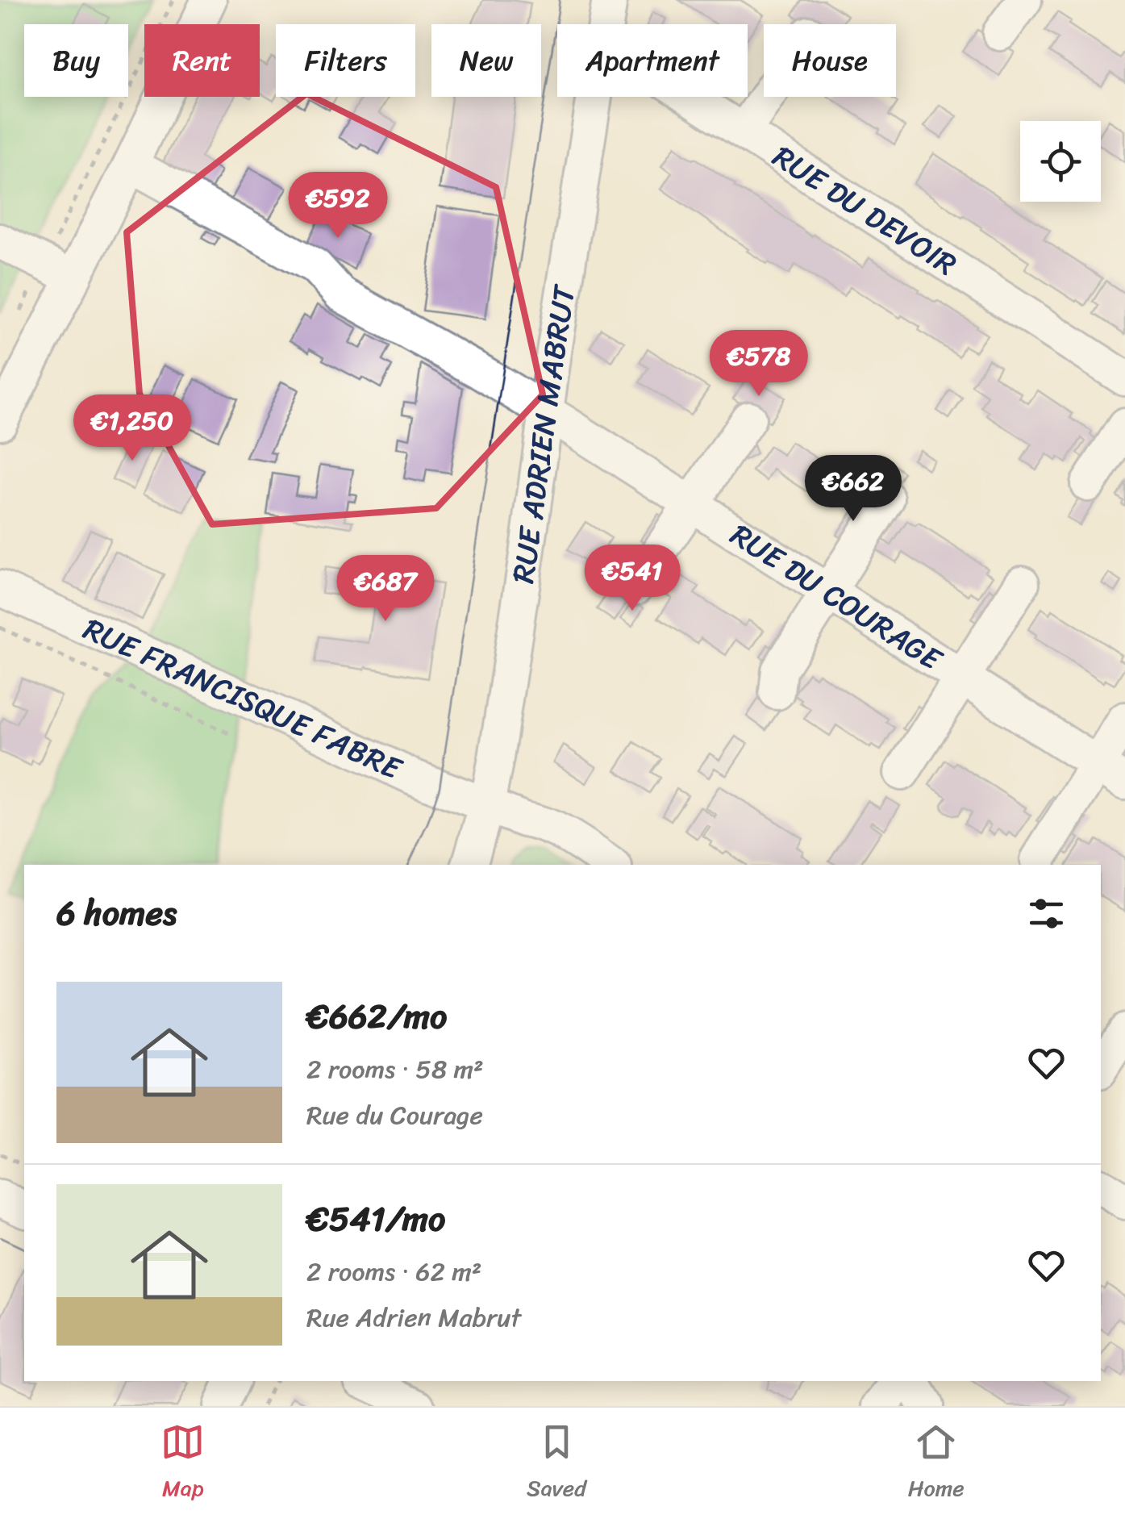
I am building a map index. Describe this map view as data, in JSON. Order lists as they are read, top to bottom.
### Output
{
  "streets": {
    "street": [
      "RUE DU DEVOIR",
      "RUE ADRIEN MABRUT",
      "RUE DU COURAGE",
      "RUE FRANCISQUE FABRE"
    ]
  },
  "crossings": [
    ["RUE ADRIEN MABRUT", "RUE DU COURAGE"],
    ["RUE ADRIEN MABRUT", "RUE FRANCISQUE FABRE"]
  ],
  "page": {
    "chip": [
      "Buy",
      "Rent",
      "Filters",
      "New",
      "Apartment",
      "House"
    ],
    "price": [
      "€592",
      "€578",
      "€1,250",
      "€662",
      "€541",
      "€687"
    ],
    "heading": "6 homes",
    "list": [
      {
        "name": "€662/mo",
        "note": "2 rooms · 58 m² · Rue du Courage"
      },
      {
        "name": "€541/mo",
        "note": "2 rooms · 62 m² · Rue Adrien Mabrut"
      }
    ],
    "tabs": ["Map", "Saved", "Home"]
  }
}
